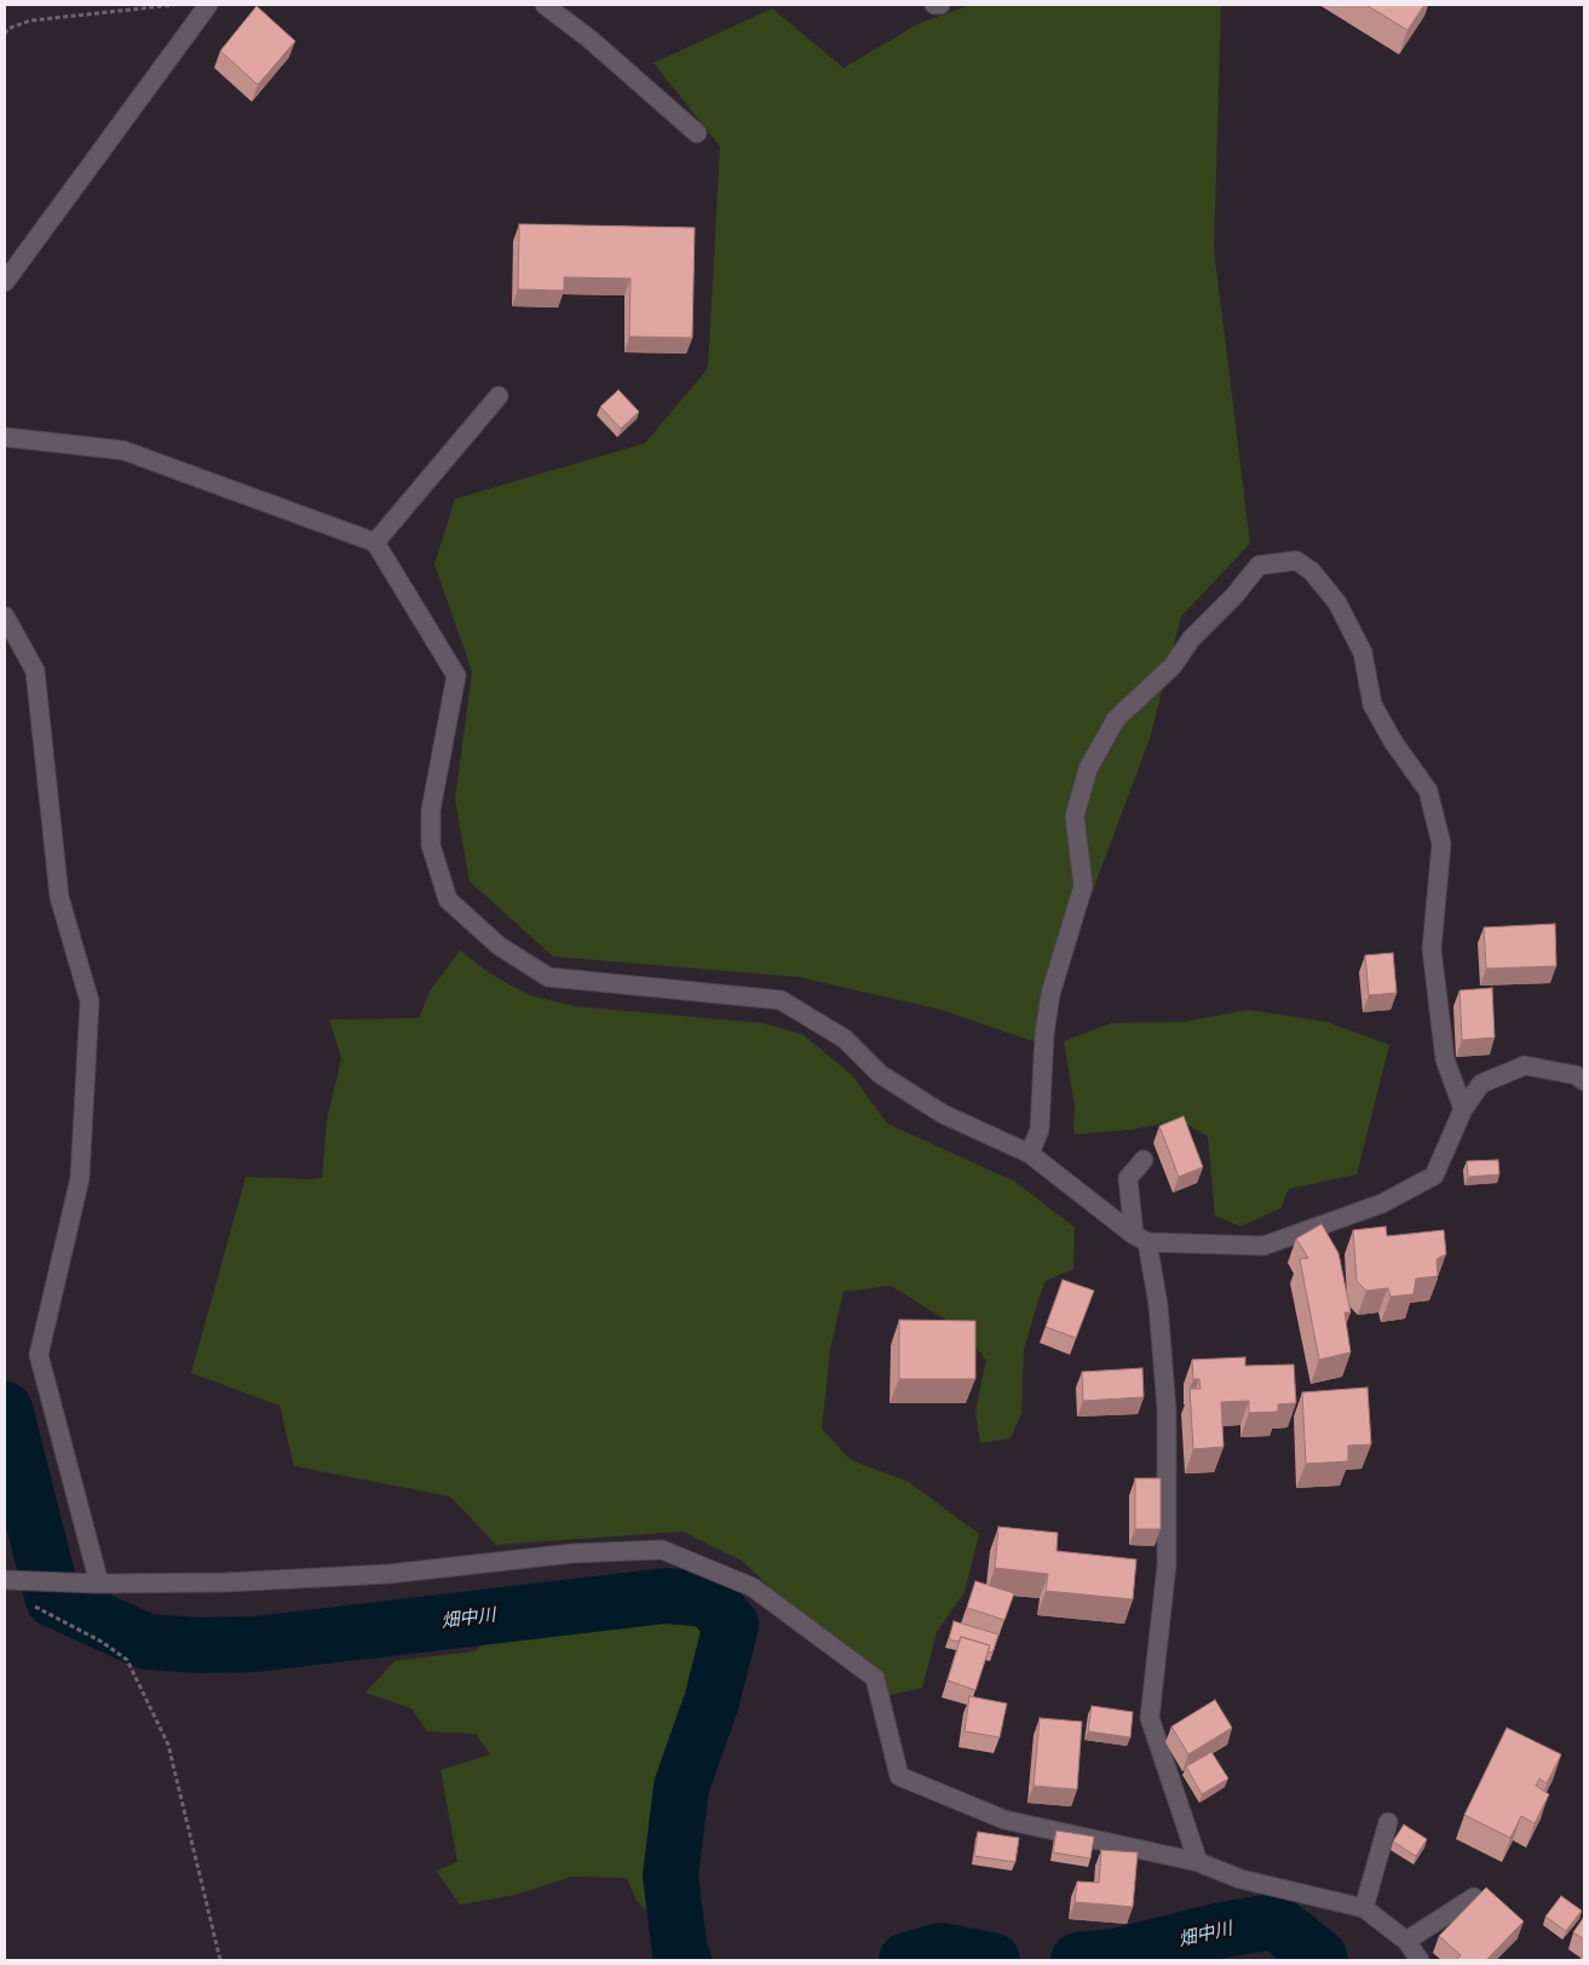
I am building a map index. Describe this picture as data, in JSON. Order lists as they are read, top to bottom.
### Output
{
  "water": ["畑中川"]
}
